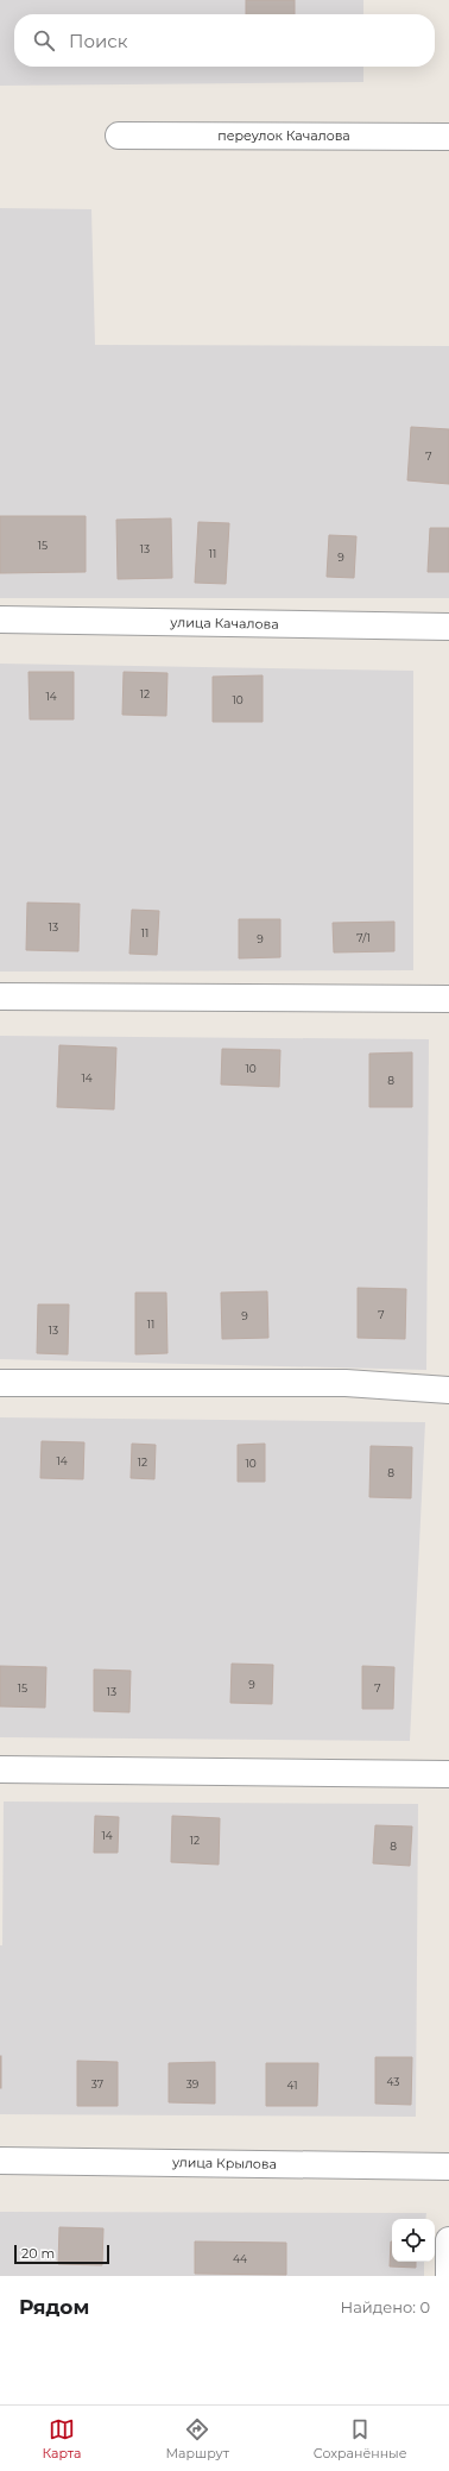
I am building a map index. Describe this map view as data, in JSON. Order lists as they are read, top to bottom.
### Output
{
  "streets": {
    "street": ["переулок Качалова", "улица Качалова", "улица Крылова"]
  },
  "house_numbers": [
    "7",
    "15",
    "13",
    "11",
    "9",
    "12",
    "14",
    "10",
    "13",
    "11",
    "7/1",
    "9",
    "10",
    "14",
    "8",
    "7",
    "9",
    "11",
    "13",
    "14",
    "12",
    "10",
    "8",
    "9",
    "15",
    "7",
    "13",
    "14",
    "12",
    "8",
    "43",
    "37",
    "39",
    "41",
    "44"
  ],
  "scale_bar": "20 m",
  "page": {
    "search": "Поиск",
    "scale": "20 m",
    "heading": ["Рядом", "Найдено: 0"],
    "nav": ["Карта", "Маршрут", "Сохранённые"]
  }
}
